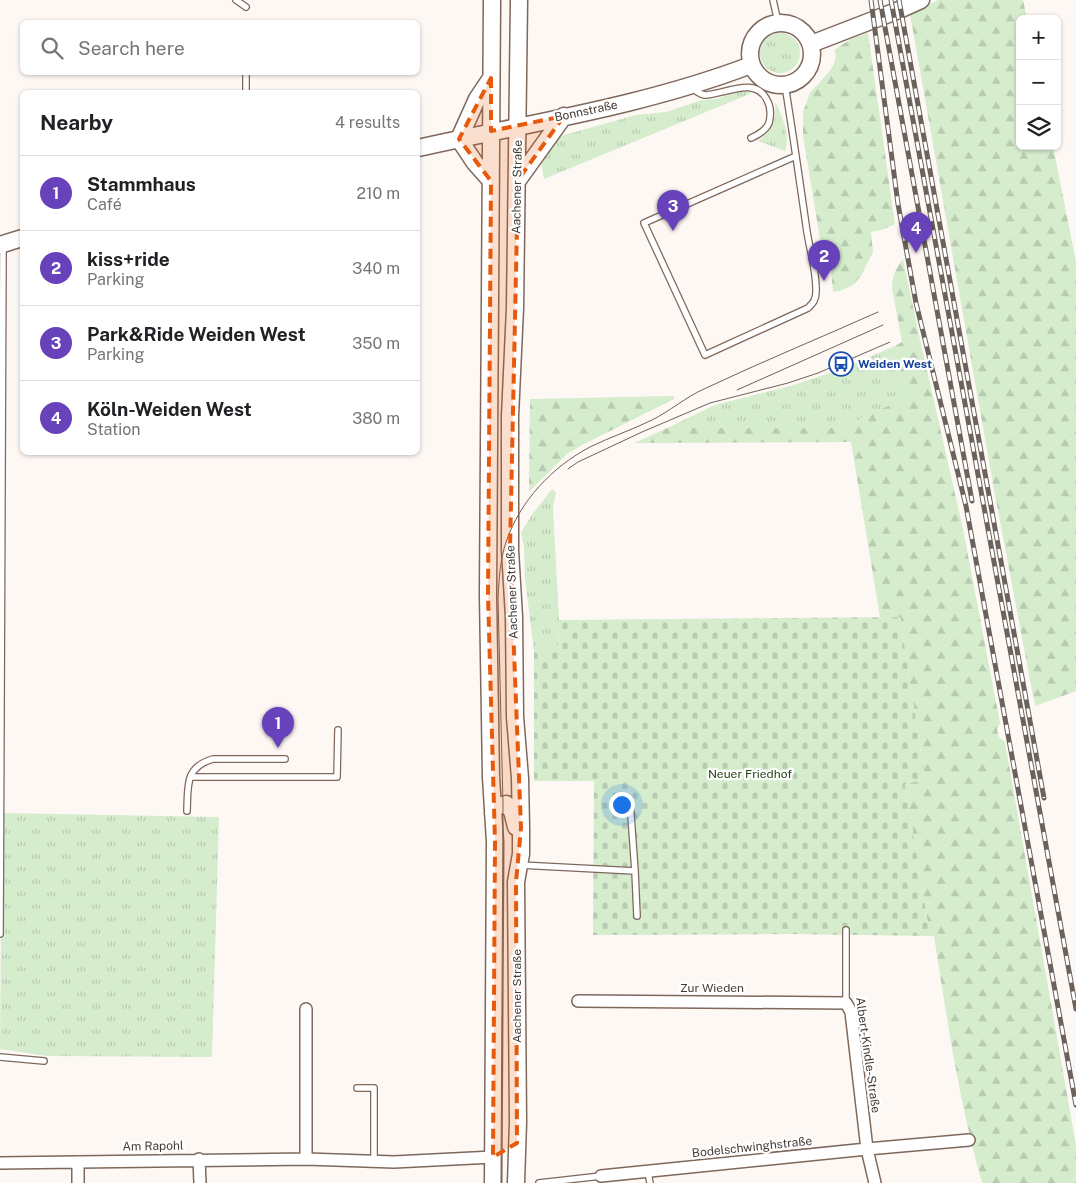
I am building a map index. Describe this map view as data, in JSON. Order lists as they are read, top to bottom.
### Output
{
  "streets": {
    "main road": ["Bonnstraße", "Aachener Straße"],
    "street": [
      "Zur Wieden",
      "Albert-Kindle-Straße",
      "Am Rapohl",
      "Bodelschwinghstraße"
    ]
  },
  "crossings": [
    ["Bonnstraße", "Aachener Straße"],
    ["Aachener Straße", "Am Rapohl"],
    ["Zur Wieden", "Albert-Kindle-Straße"],
    ["Albert-Kindle-Straße", "Bodelschwinghstraße"]
  ],
  "parks": ["Neuer Friedhof"],
  "places": {
    "bus stop": ["Weiden West"]
  },
  "page": {
    "map_buttons": ["+", "−"],
    "search": "Search here",
    "heading": ["Nearby", "4 results"],
    "list": [
      {
        "mark": "1",
        "name": "Stammhaus",
        "note": "Café",
        "value": "210 m"
      },
      {
        "mark": "2",
        "name": "kiss+ride",
        "note": "Parking",
        "value": "340 m"
      },
      {
        "mark": "3",
        "name": "Park&Ride Weiden West",
        "note": "Parking",
        "value": "350 m"
      },
      {
        "mark": "4",
        "name": "Köln-Weiden West",
        "note": "Station",
        "value": "380 m"
      }
    ],
    "pins": [
      "3",
      "4",
      "2",
      "1"
    ]
  }
}
